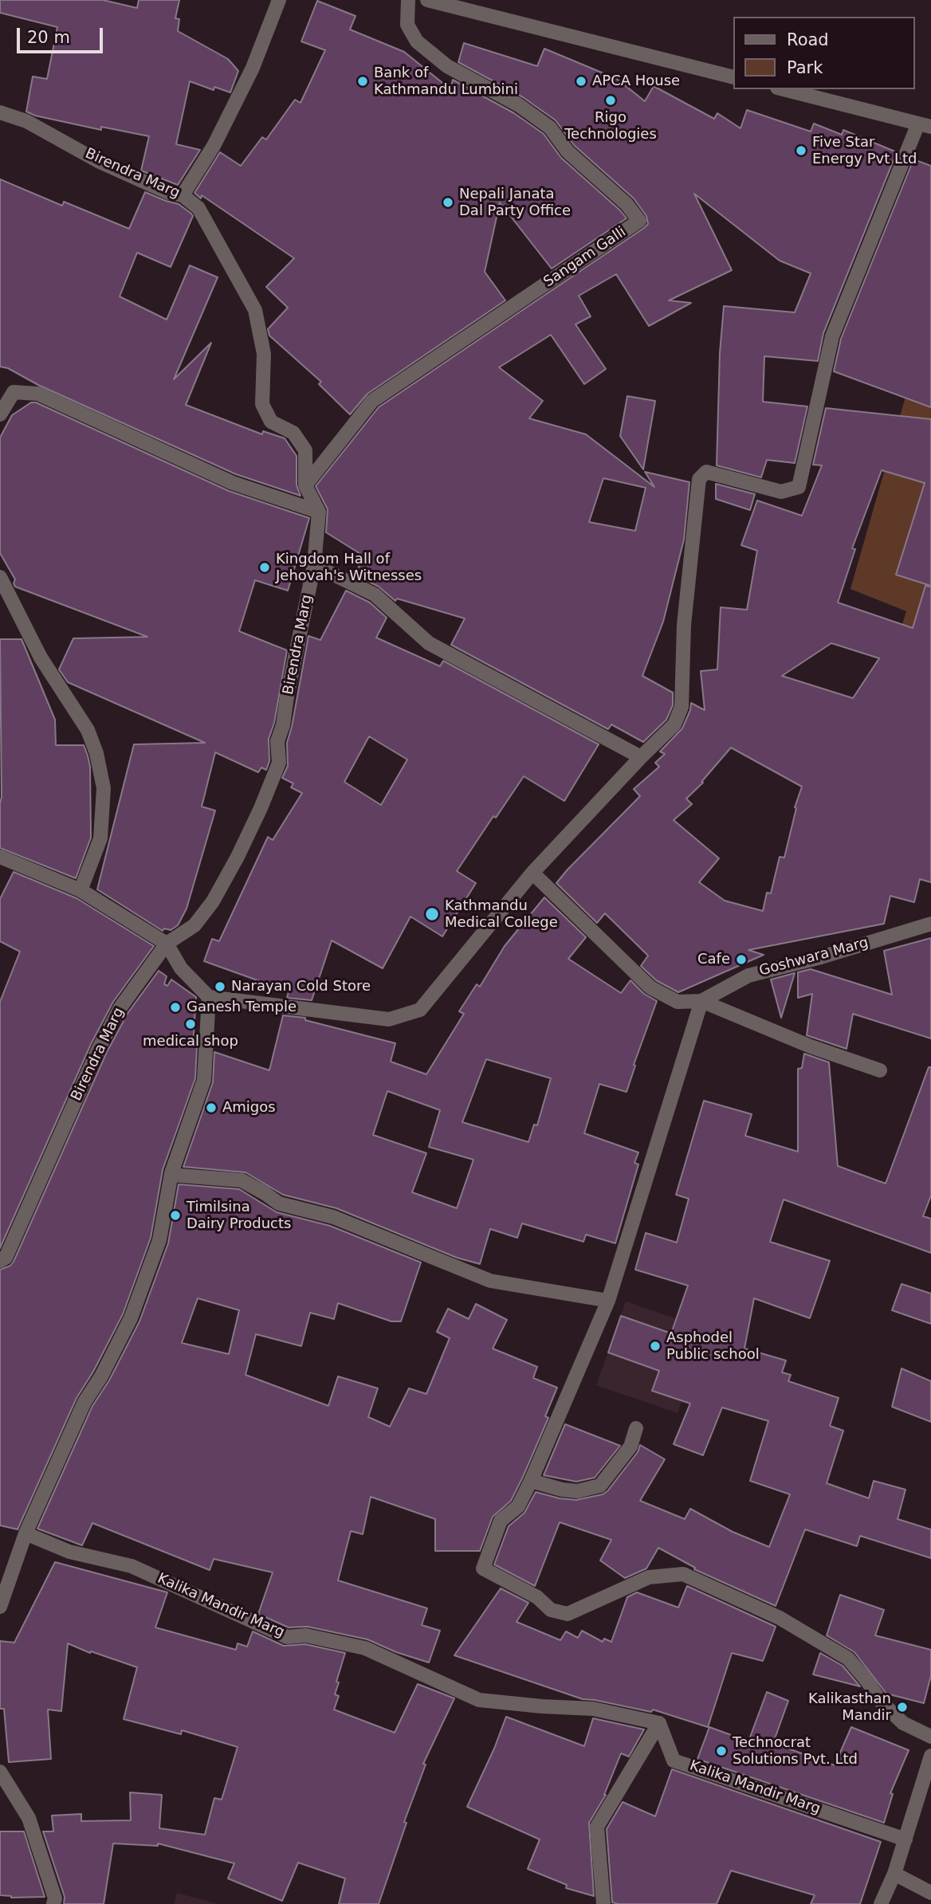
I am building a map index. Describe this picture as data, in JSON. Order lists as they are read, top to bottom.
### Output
{
  "streets": {
    "street": [
      "Birendra Marg",
      "Sangam Galli",
      "Goshwara Marg",
      "Kalika Mandir Marg"
    ]
  },
  "crossings": [
    ["Birendra Marg", "Sangam Galli"]
  ],
  "places": [
    "Bank of Kathmandu Lumbini",
    "APCA House",
    "Rigo Technologies",
    "Five Star Energy Pvt Ltd",
    "Nepali Janata Dal Party Office",
    "Kingdom Hall of Jehovah's Witnesses",
    "Kathmandu Medical College",
    "Cafe",
    "Narayan Cold Store",
    "Ganesh Temple",
    "medical shop",
    "Amigos",
    "Timilsina Dairy Products",
    "Asphodel Public school",
    "Kalikasthan Mandir",
    "Technocrat Solutions Pvt. Ltd"
  ],
  "legend": ["Road", "Park"],
  "scale_bar": "20 m"
}
